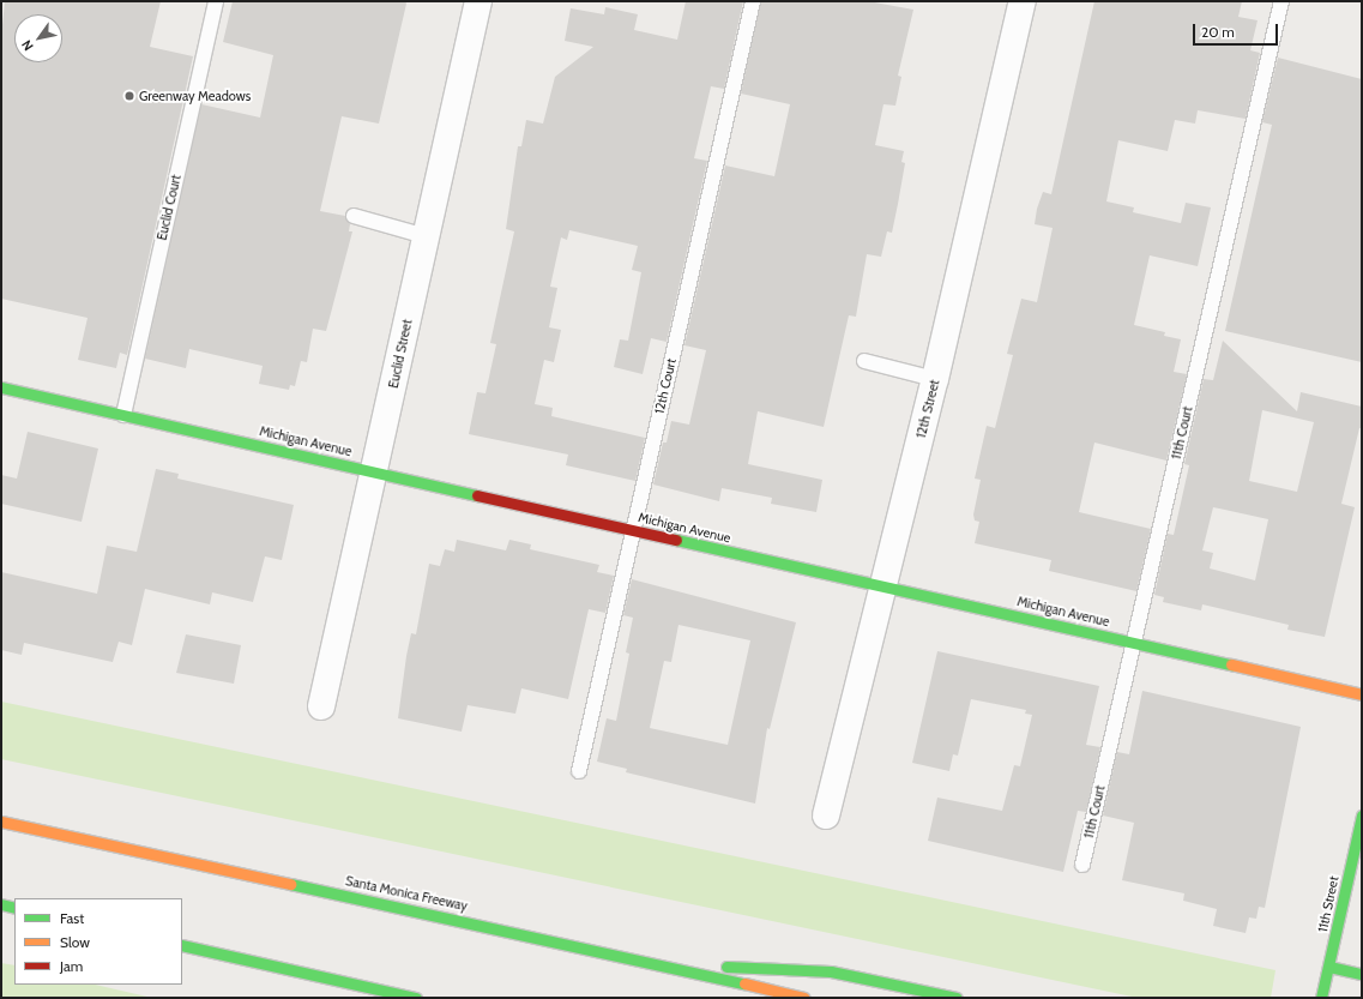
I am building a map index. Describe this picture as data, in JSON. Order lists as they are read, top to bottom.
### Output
{
  "streets": {
    "main road": ["Michigan Avenue", "Santa Monica Freeway", "11th Street"],
    "street": ["Euclid Street", "12th Street"],
    "lane": ["Euclid Court", "12th Court", "11th Court"]
  },
  "crossings": [
    ["Euclid Court", "Michigan Avenue"],
    ["Euclid Street", "Michigan Avenue"],
    ["12th Court", "Michigan Avenue"],
    ["12th Street", "Michigan Avenue"],
    ["11th Court", "Michigan Avenue"]
  ],
  "places": ["Greenway Meadows"],
  "legend": ["Fast", "Slow", "Jam"],
  "scale_bar": "20 m",
  "north": "bottom left"
}
